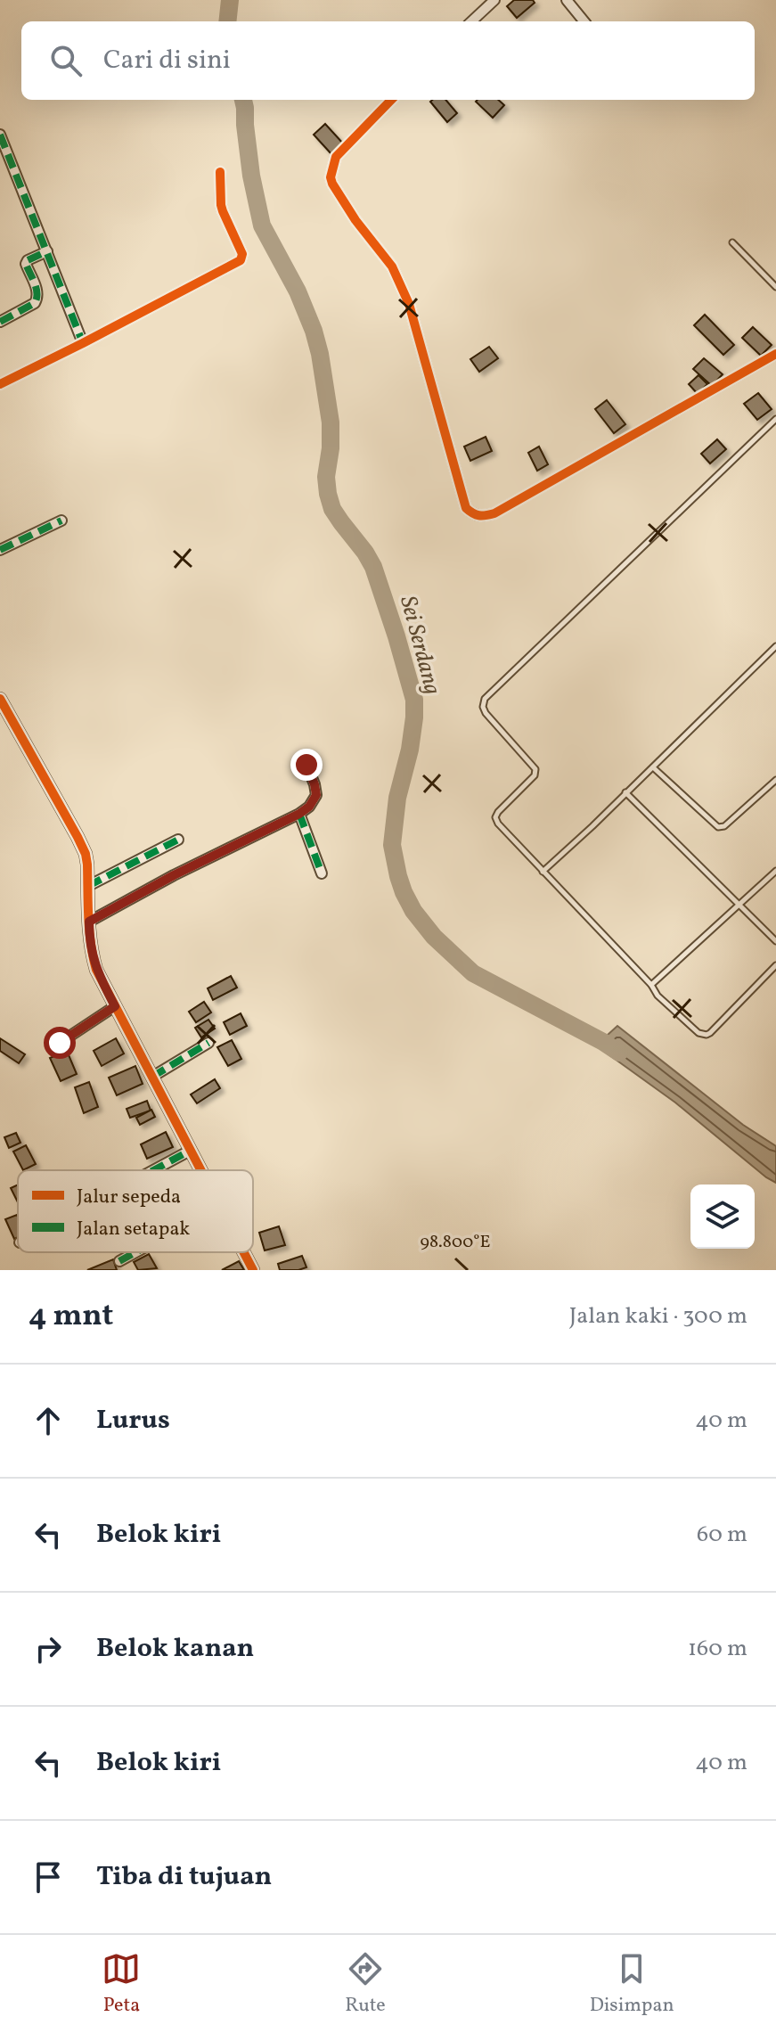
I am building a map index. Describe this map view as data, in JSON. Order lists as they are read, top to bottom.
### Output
{
  "water": ["Sei Serdang"],
  "legend": ["Jalur sepeda", "Jalan setapak"],
  "page": {
    "search": "Cari di sini",
    "heading": ["4 mnt", "Jalan kaki · 300 m"],
    "list": [
      ["Lurus", "40 m"],
      ["Belok kiri", "60 m"],
      ["Belok kanan", "160 m"],
      ["Belok kiri", "40 m"],
      "Tiba di tujuan"
    ],
    "nav": ["Peta", "Rute", "Disimpan"]
  },
  "coordinates": ["98.800°E"]
}
